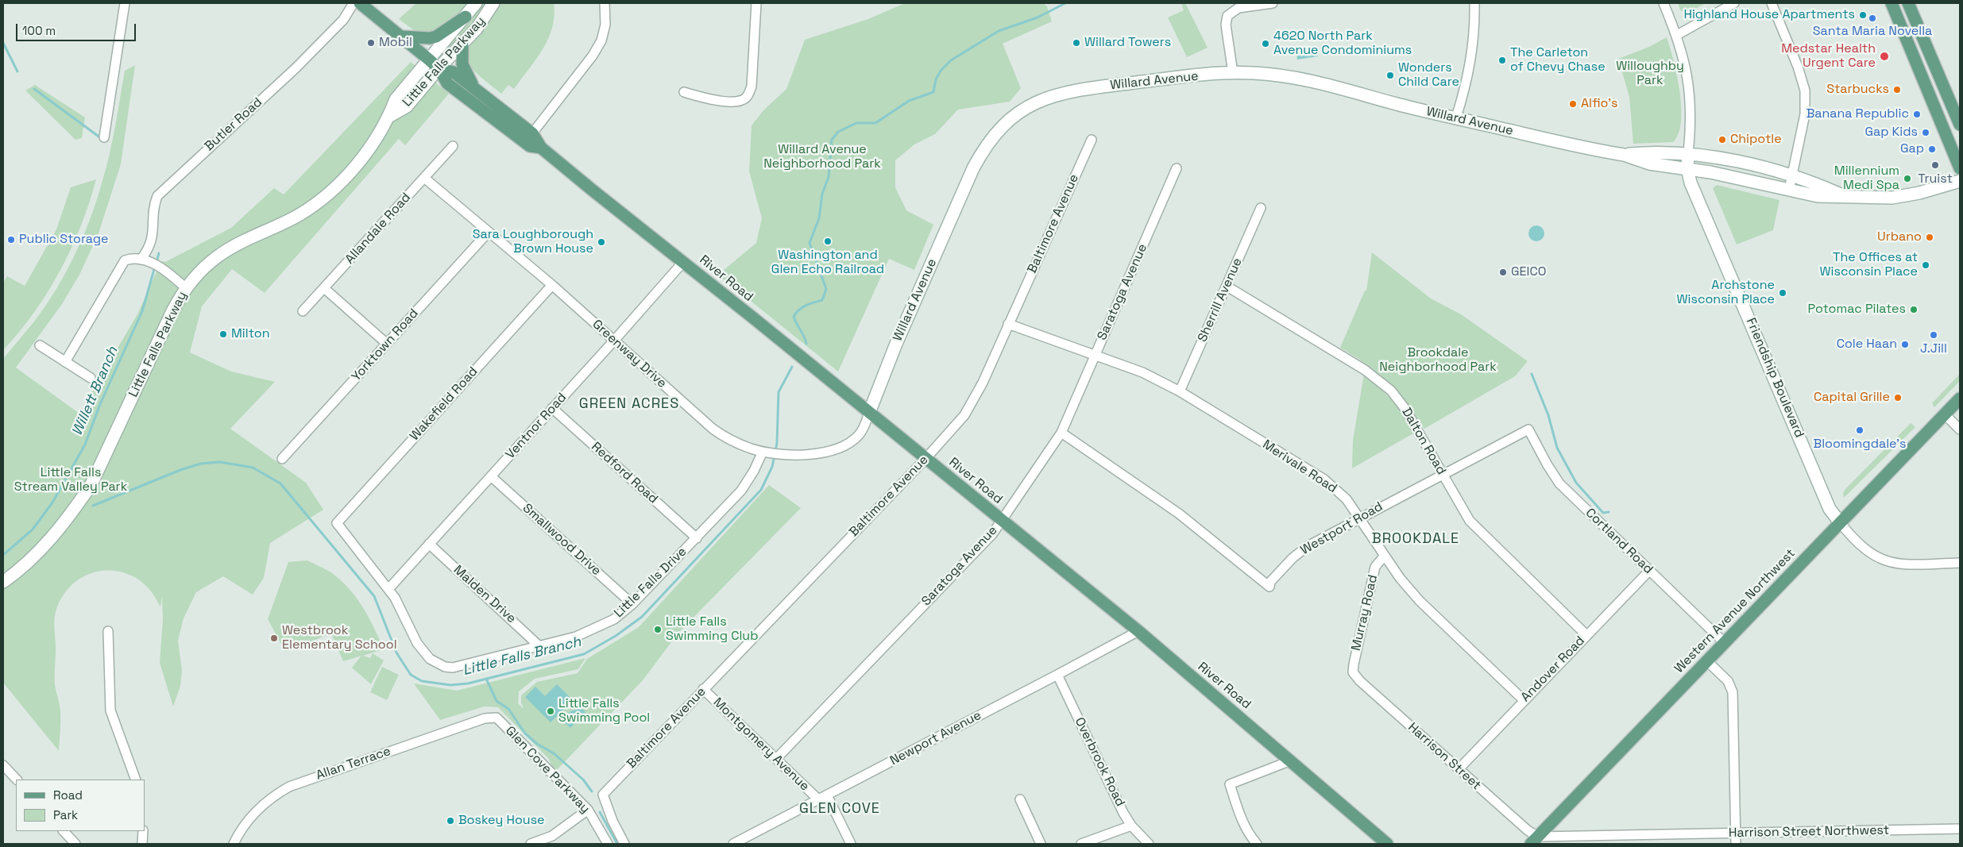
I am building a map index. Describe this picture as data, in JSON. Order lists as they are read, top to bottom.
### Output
{
  "streets": {
    "main road": ["River Road", "Western Avenue Northwest"],
    "street": [
      "Little Falls Parkway",
      "Willard Avenue",
      "Butler Road",
      "Baltimore Avenue",
      "Allandale Road",
      "Saratoga Avenue",
      "Sherrill Avenue",
      "Yorktown Road",
      "Greenway Drive",
      "Friendship Boulevard",
      "Wakefield Road",
      "Ventnor Road",
      "Dalton Road",
      "Merivale Road",
      "Redford Road",
      "Westport Road",
      "Smallwood Drive",
      "Cortland Road",
      "Little Falls Drive",
      "Malden Drive",
      "Murray Road",
      "Andover Road",
      "Newport Avenue",
      "Montgomery Avenue",
      "Harrison Street",
      "Overbrook Road",
      "Allan Terrace",
      "Glen Cove Parkway",
      "Harrison Street Northwest"
    ]
  },
  "crossings": [
    ["Little Falls Parkway", "River Road"],
    ["Willard Avenue", "River Road"],
    ["Willard Avenue", "Greenway Drive"],
    ["Willard Avenue", "Friendship Boulevard"],
    ["Baltimore Avenue", "River Road"],
    ["Baltimore Avenue", "Merivale Road"],
    ["Baltimore Avenue", "Montgomery Avenue"],
    ["Baltimore Avenue", "Glen Cove Parkway"],
    ["Allandale Road", "Greenway Drive"],
    ["River Road", "Saratoga Avenue"],
    ["River Road", "Greenway Drive"],
    ["River Road", "Ventnor Road"],
    ["River Road", "Newport Avenue"],
    ["Saratoga Avenue", "Merivale Road"],
    ["Saratoga Avenue", "Westport Road"],
    ["Saratoga Avenue", "Montgomery Avenue"],
    ["Sherrill Avenue", "Dalton Road"],
    ["Sherrill Avenue", "Merivale Road"],
    ["Yorktown Road", "Greenway Drive"],
    ["Greenway Drive", "Wakefield Road"],
    ["Greenway Drive", "Ventnor Road"],
    ["Greenway Drive", "Little Falls Drive"],
    ["Friendship Boulevard", "Western Avenue Northwest"],
    ["Wakefield Road", "Little Falls Drive"],
    ["Ventnor Road", "Redford Road"],
    ["Ventnor Road", "Smallwood Drive"],
    ["Ventnor Road", "Little Falls Drive"],
    ["Ventnor Road", "Malden Drive"],
    ["Dalton Road", "Westport Road"],
    ["Dalton Road", "Andover Road"],
    ["Merivale Road", "Westport Road"],
    ["Merivale Road", "Murray Road"],
    ["Merivale Road", "Andover Road"],
    ["Redford Road", "Little Falls Drive"],
    ["Westport Road", "Cortland Road"],
    ["Smallwood Drive", "Little Falls Drive"],
    ["Cortland Road", "Western Avenue Northwest"],
    ["Cortland Road", "Andover Road"],
    ["Little Falls Drive", "Malden Drive"],
    ["Western Avenue Northwest", "Harrison Street"],
    ["Western Avenue Northwest", "Harrison Street Northwest"],
    ["Murray Road", "Harrison Street"],
    ["Andover Road", "Harrison Street"],
    ["Newport Avenue", "Montgomery Avenue"],
    ["Newport Avenue", "Overbrook Road"],
    ["Harrison Street", "Harrison Street Northwest"],
    ["Allan Terrace", "Glen Cove Parkway"]
  ],
  "districts": ["GREEN ACRES", "BROOKDALE", "GLEN COVE"],
  "water": ["Willett Branch", "Little Falls Branch"],
  "parks": [
    "Willoughby Park",
    "Willard Avenue Neighborhood Park",
    "Brookdale Neighborhood Park",
    "Little Falls Stream Valley Park"
  ],
  "places": [
    "Highland House Apartments",
    "Santa Maria Novella",
    "Mobil",
    "Willard Towers",
    "4620 North Park Avenue Condominiums",
    "Medstar Health Urgent Care",
    "The Carleton of Chevy Chase",
    "Wonders Child Care",
    "Starbucks",
    "Alfio's",
    "Banana Republic",
    "Gap Kids",
    "Chipotle",
    "Gap",
    "Truist",
    "Millennium Medi Spa",
    "Urbano",
    "Public Storage",
    "Washington and Glen Echo Railroad",
    "Sara Loughborough Brown House",
    "The Offices at Wisconsin Place",
    "GEICO",
    "Archstone Wisconsin Place",
    "Potomac Pilates",
    "Milton",
    "J.Jill",
    "Cole Haan",
    "Capital Grille",
    "Bloomingdale's",
    "Little Falls Swimming Club",
    "Westbrook Elementary School",
    "Little Falls Swimming Pool",
    "Boskey House"
  ],
  "legend": ["Road", "Park"],
  "scale_bar": "100 m"
}
